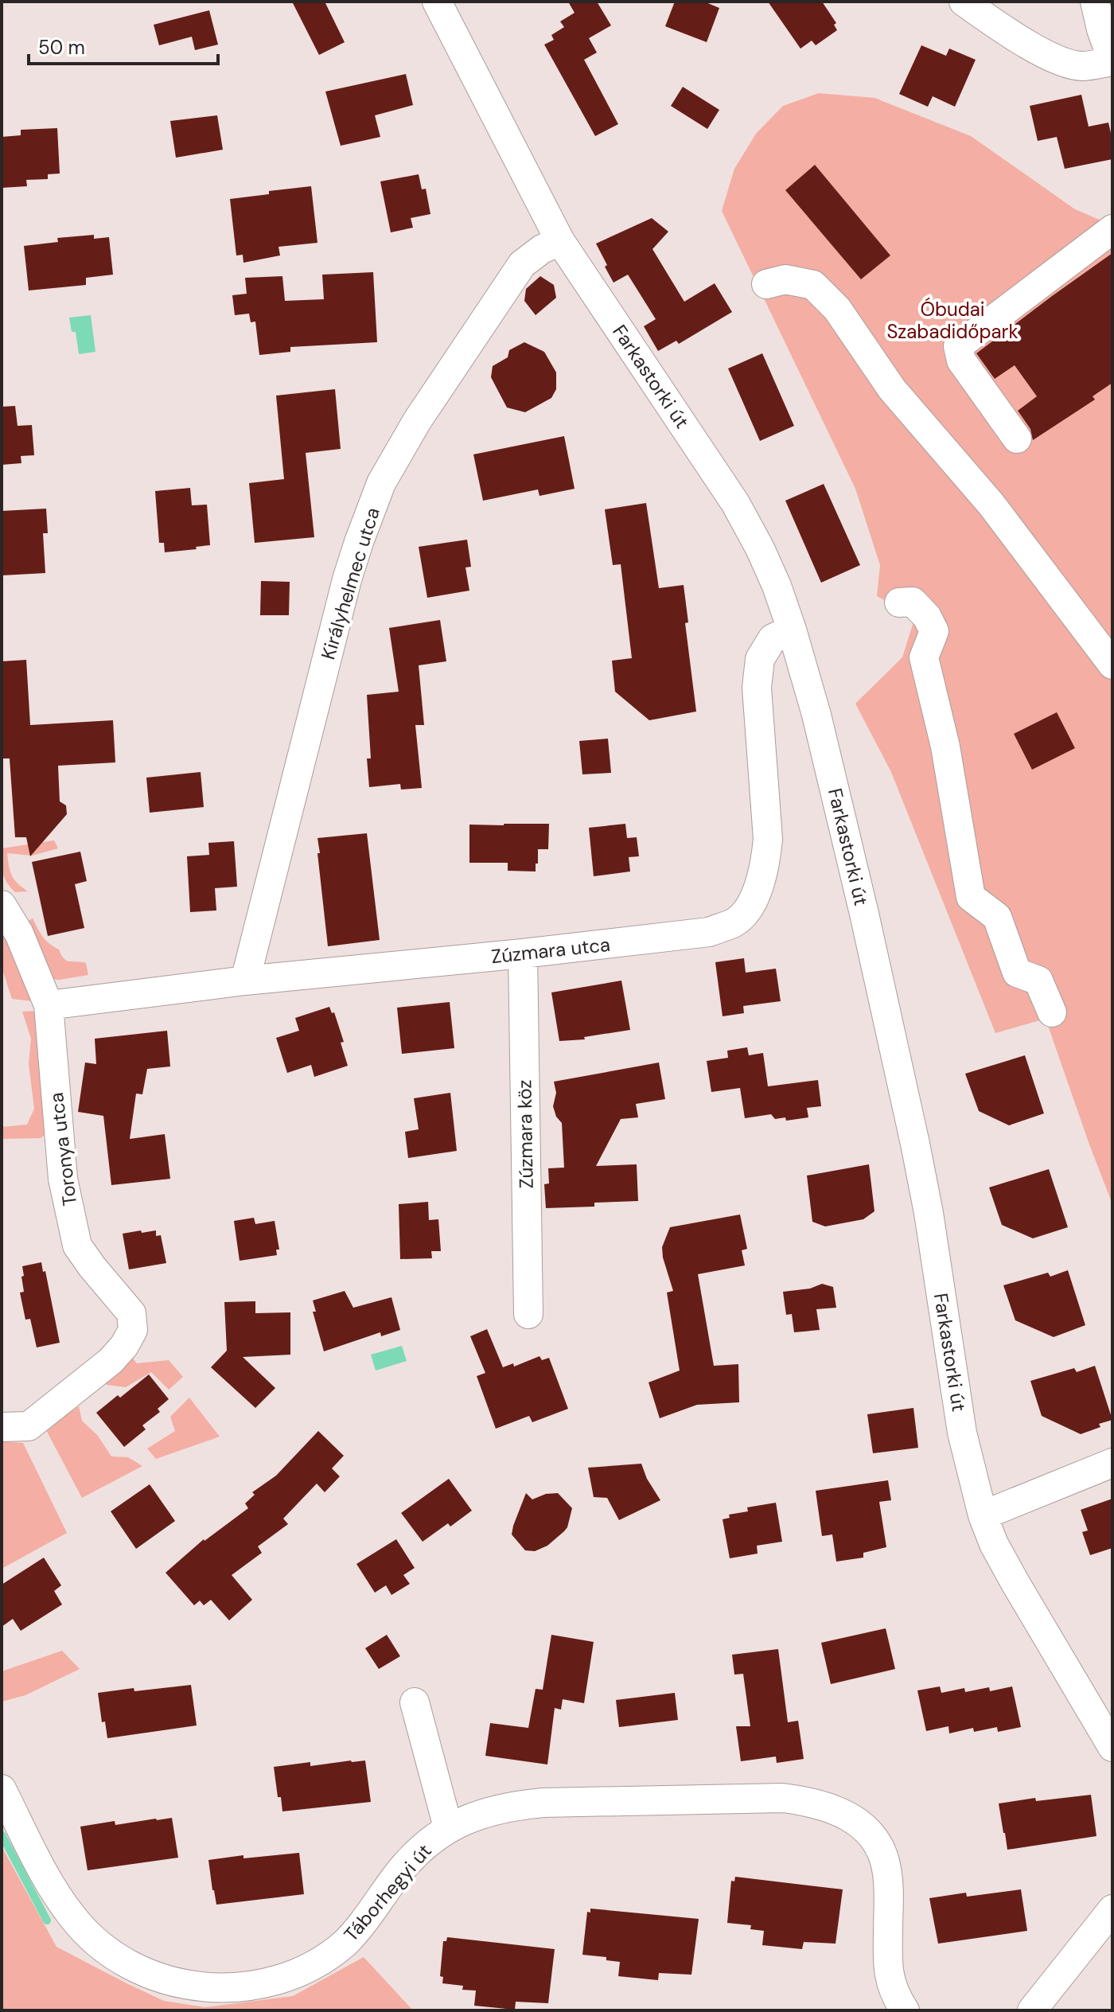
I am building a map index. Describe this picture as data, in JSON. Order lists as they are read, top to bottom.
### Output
{
  "streets": {
    "street": [
      "Farkastorki út",
      "Királyhelmec utca",
      "Zúzmara utca",
      "Zúzmara köz",
      "Toronya utca",
      "Táborhegyi út"
    ]
  },
  "crossings": [
    ["Farkastorki út", "Királyhelmec utca"],
    ["Farkastorki út", "Zúzmara utca"],
    ["Királyhelmec utca", "Zúzmara utca"],
    ["Zúzmara utca", "Zúzmara köz"],
    ["Zúzmara utca", "Toronya utca"]
  ],
  "parks": ["Óbudai Szabadidőpark"],
  "scale_bar": "50 m"
}
